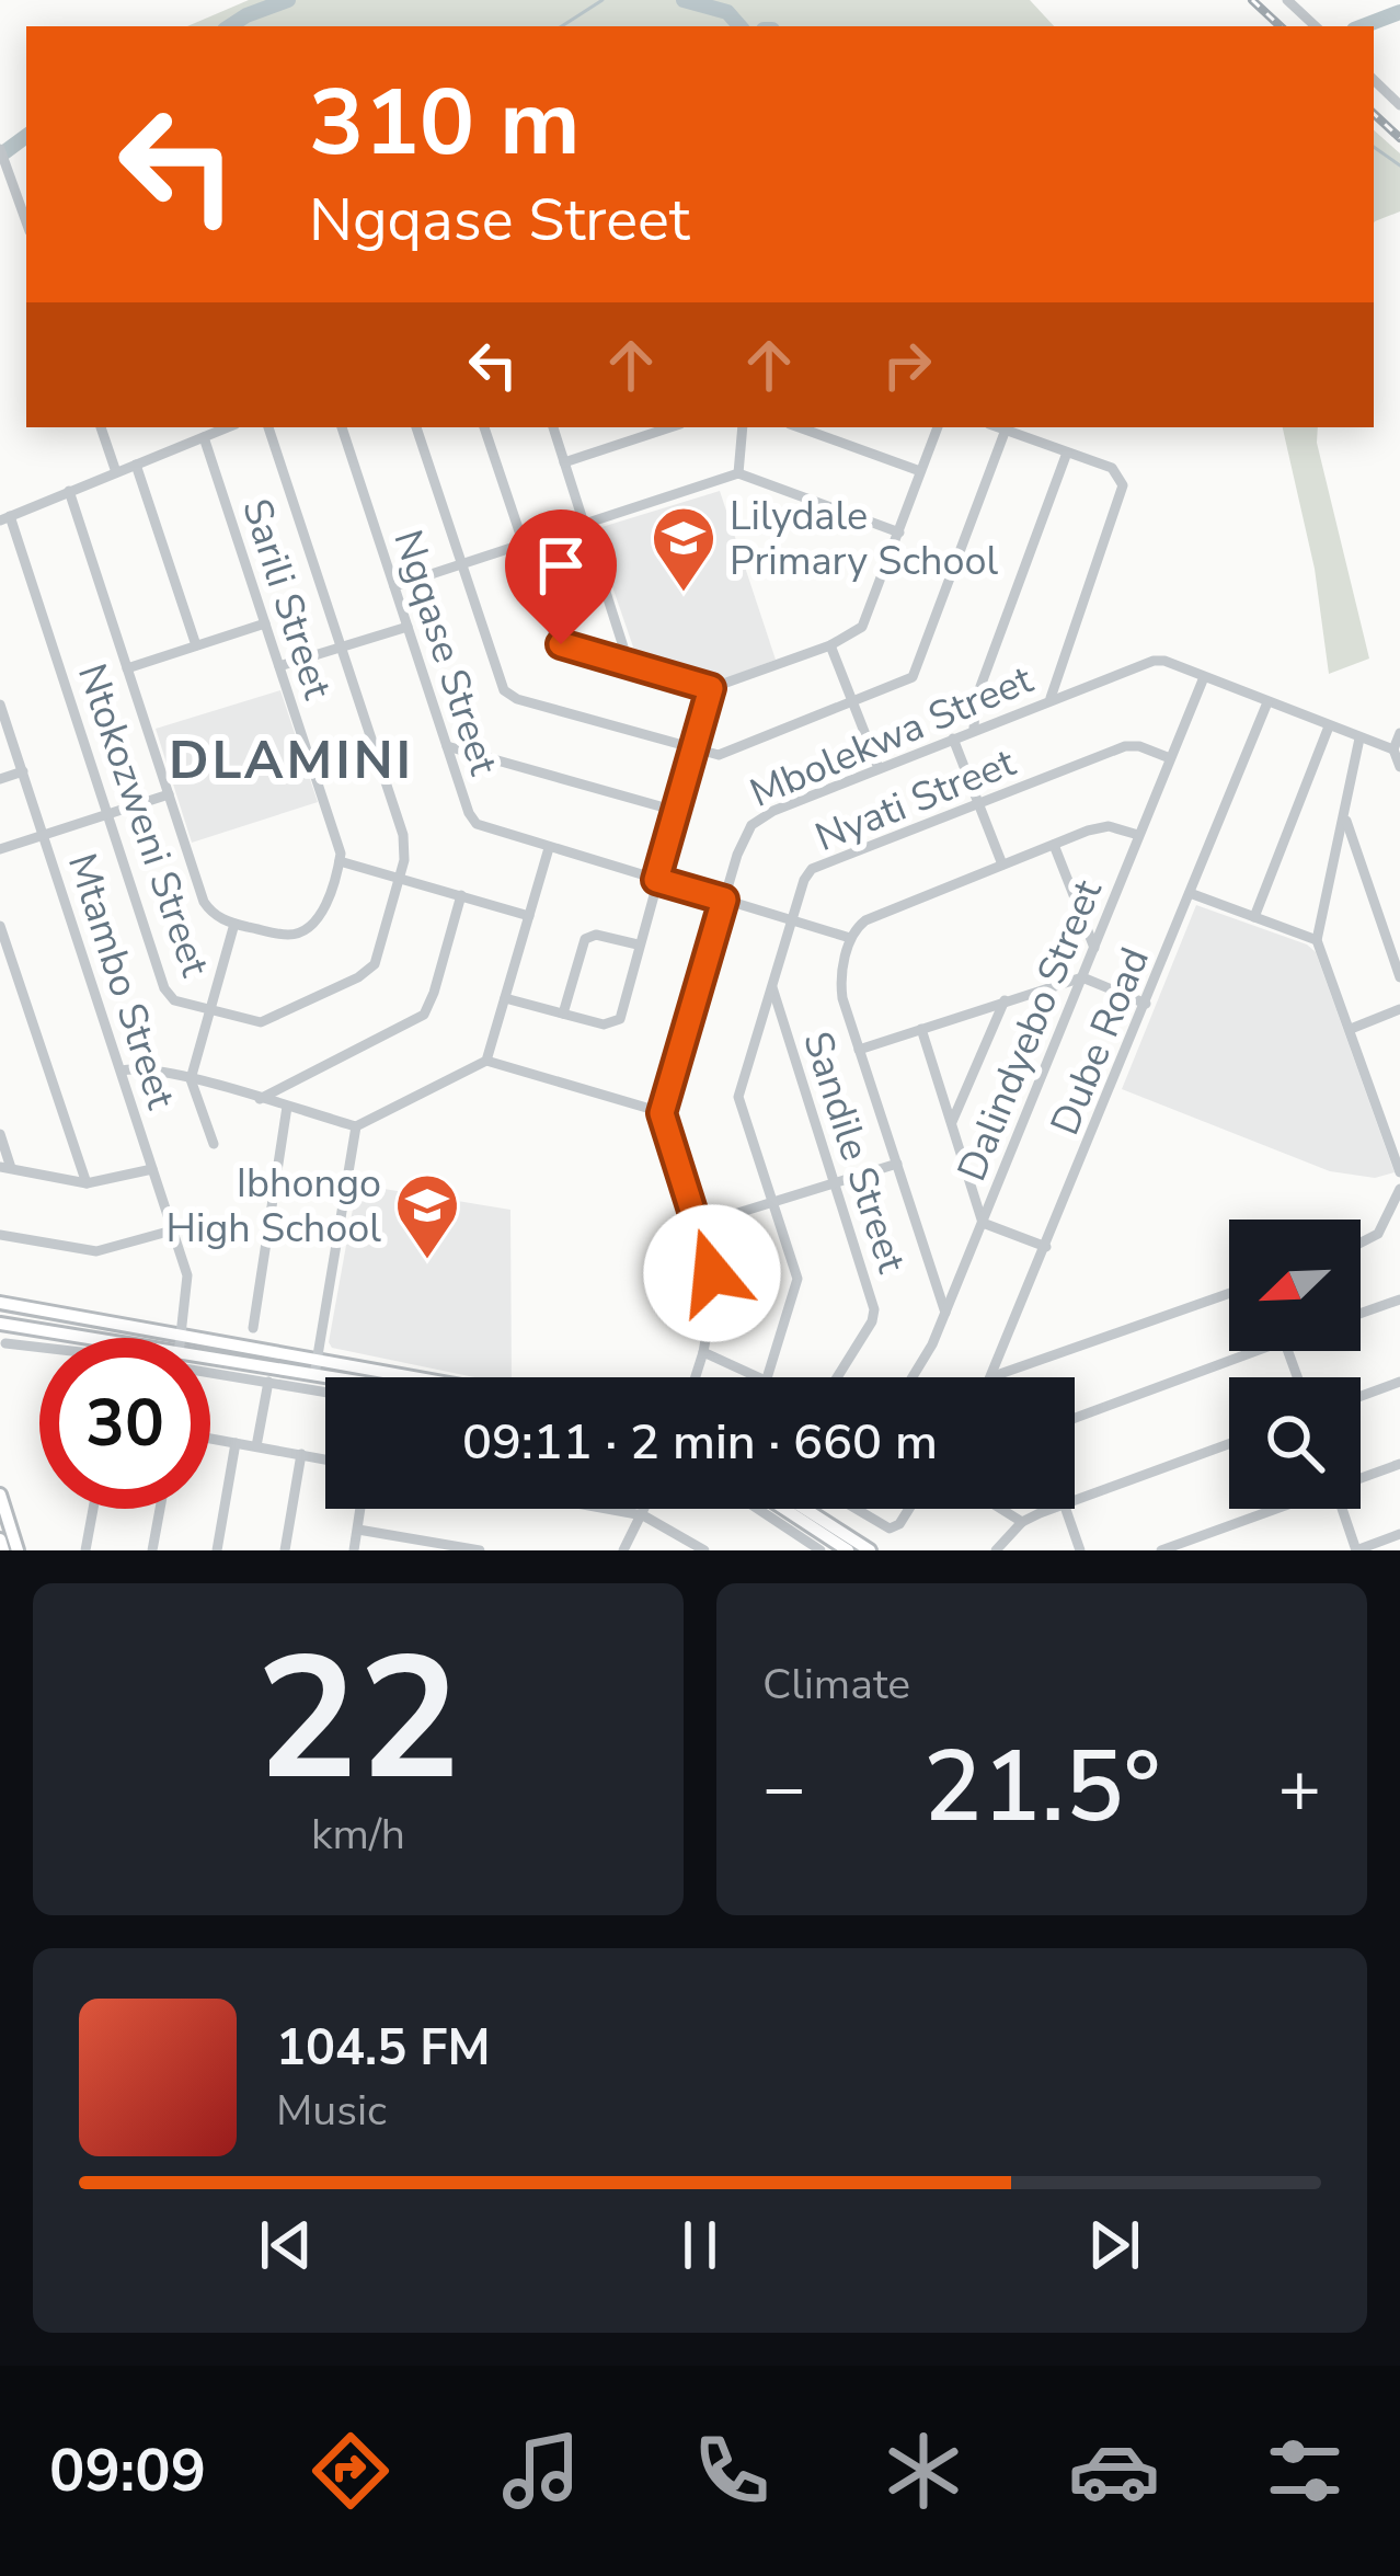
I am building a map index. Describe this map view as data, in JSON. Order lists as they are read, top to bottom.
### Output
{
  "streets": {
    "street": [
      "Sarili Street",
      "Ngqase Street",
      "Mbolekwa Street",
      "Nyati Street",
      "Ntokozweni Street",
      "Mtambo Street",
      "Dalindyebo Street",
      "Dube Road",
      "Sandile Street"
    ]
  },
  "crossings": [
    ["Ngqase Street", "Mbolekwa Street"],
    ["Ngqase Street", "Nyati Street"],
    ["Mbolekwa Street", "Dalindyebo Street"],
    ["Mbolekwa Street", "Dube Road"],
    ["Nyati Street", "Dalindyebo Street"],
    ["Nyati Street", "Sandile Street"]
  ],
  "districts": ["DLAMINI"],
  "places": {
    "school or university": ["Lilydale Primary School", "Ibhongo High School"]
  },
  "north": "bottom left",
  "page": {
    "turn": ["310 m", "Ngqase Street"],
    "limit": "30",
    "trip": "09:11 · 2 min · 660 m",
    "tile": [
      ["22", "km/h"],
      "Climate"
    ],
    "heat": ["−", "21.5°", "+"],
    "song": ["104.5 FM", "Music"],
    "tabs": "09:09"
  }
}
